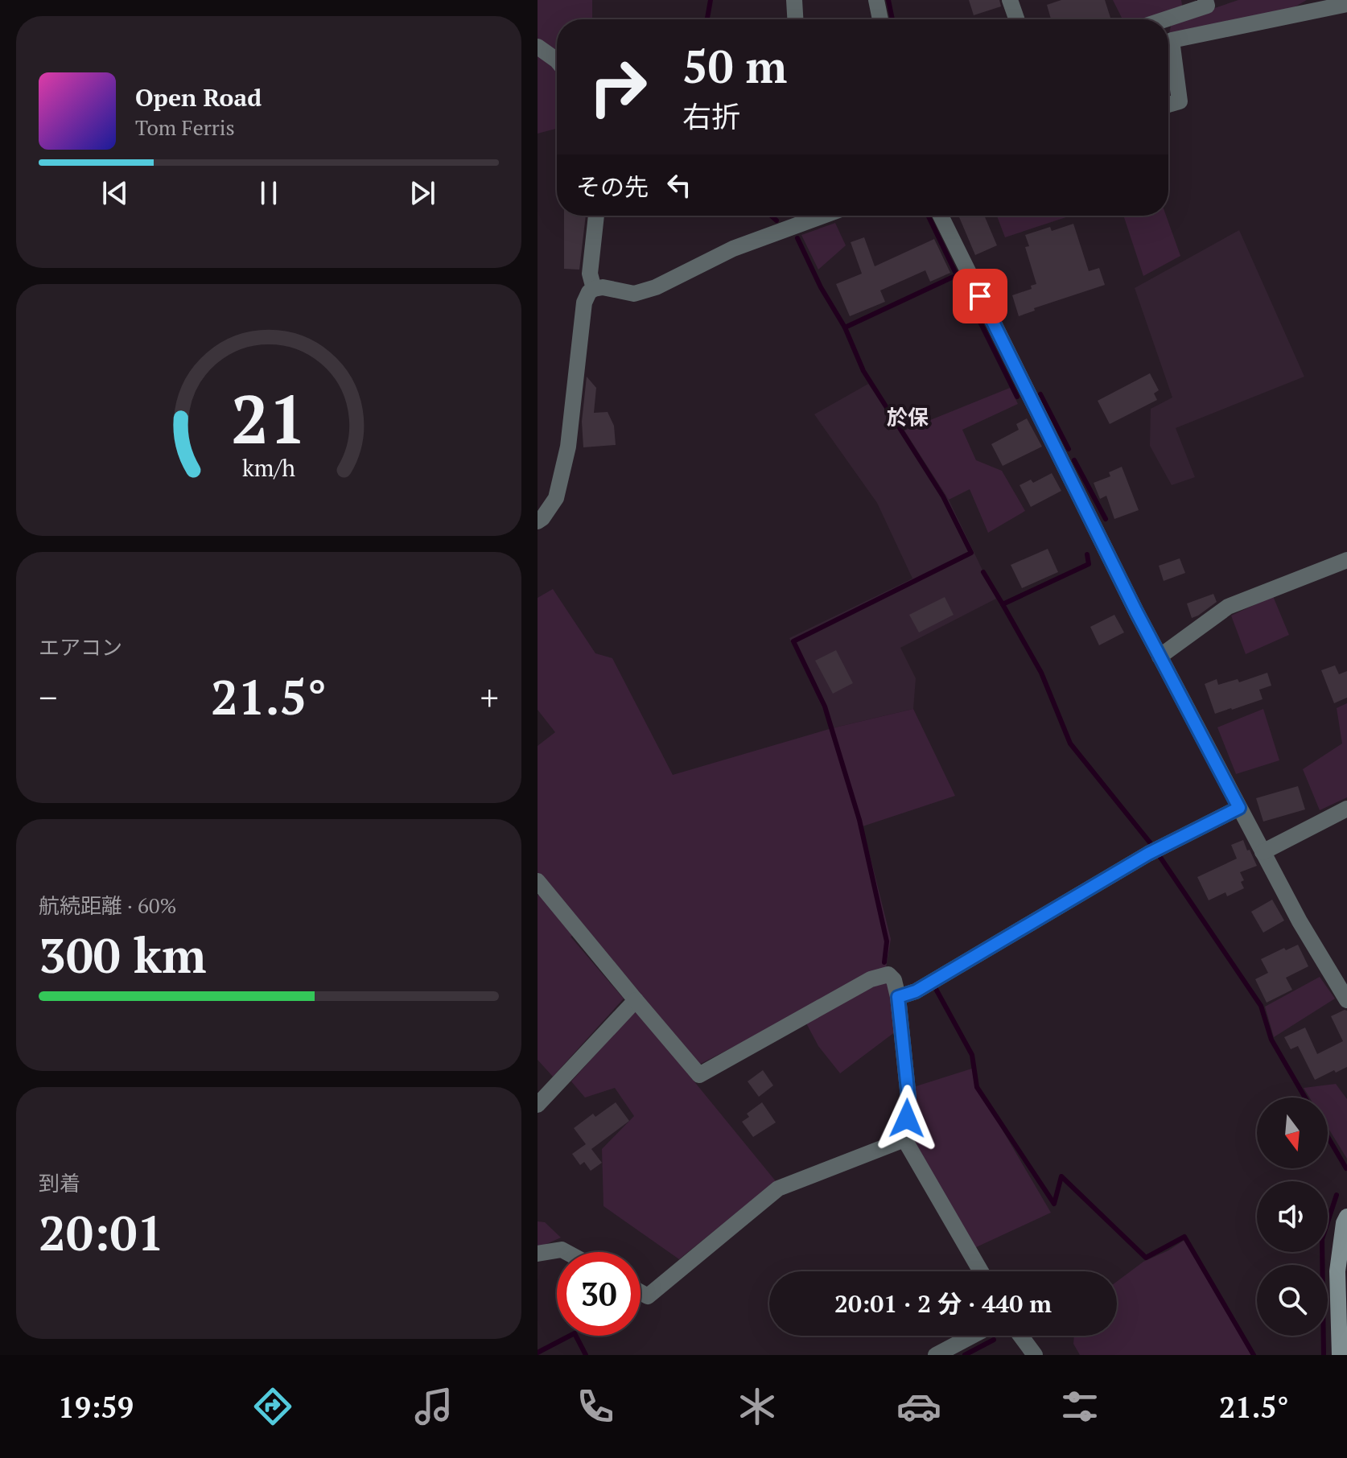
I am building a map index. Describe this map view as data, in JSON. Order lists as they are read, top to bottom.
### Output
{
  "districts": ["於保"],
  "north": "bottom",
  "page": {
    "turn": ["50 m", "右折"],
    "song": ["Open Road", "Tom Ferris"],
    "then": "その先",
    "tile": [
      "エアコン",
      ["航続距離 · 60%", "300 km"],
      ["到着", "20:01"]
    ],
    "heat": ["−", "21.5°", "+"],
    "limit": "30",
    "trip": "20:01 · 2 分 · 440 m",
    "tabs": ["19:59", "21.5°"],
    "gauge": ["21", "km/h"]
  }
}
